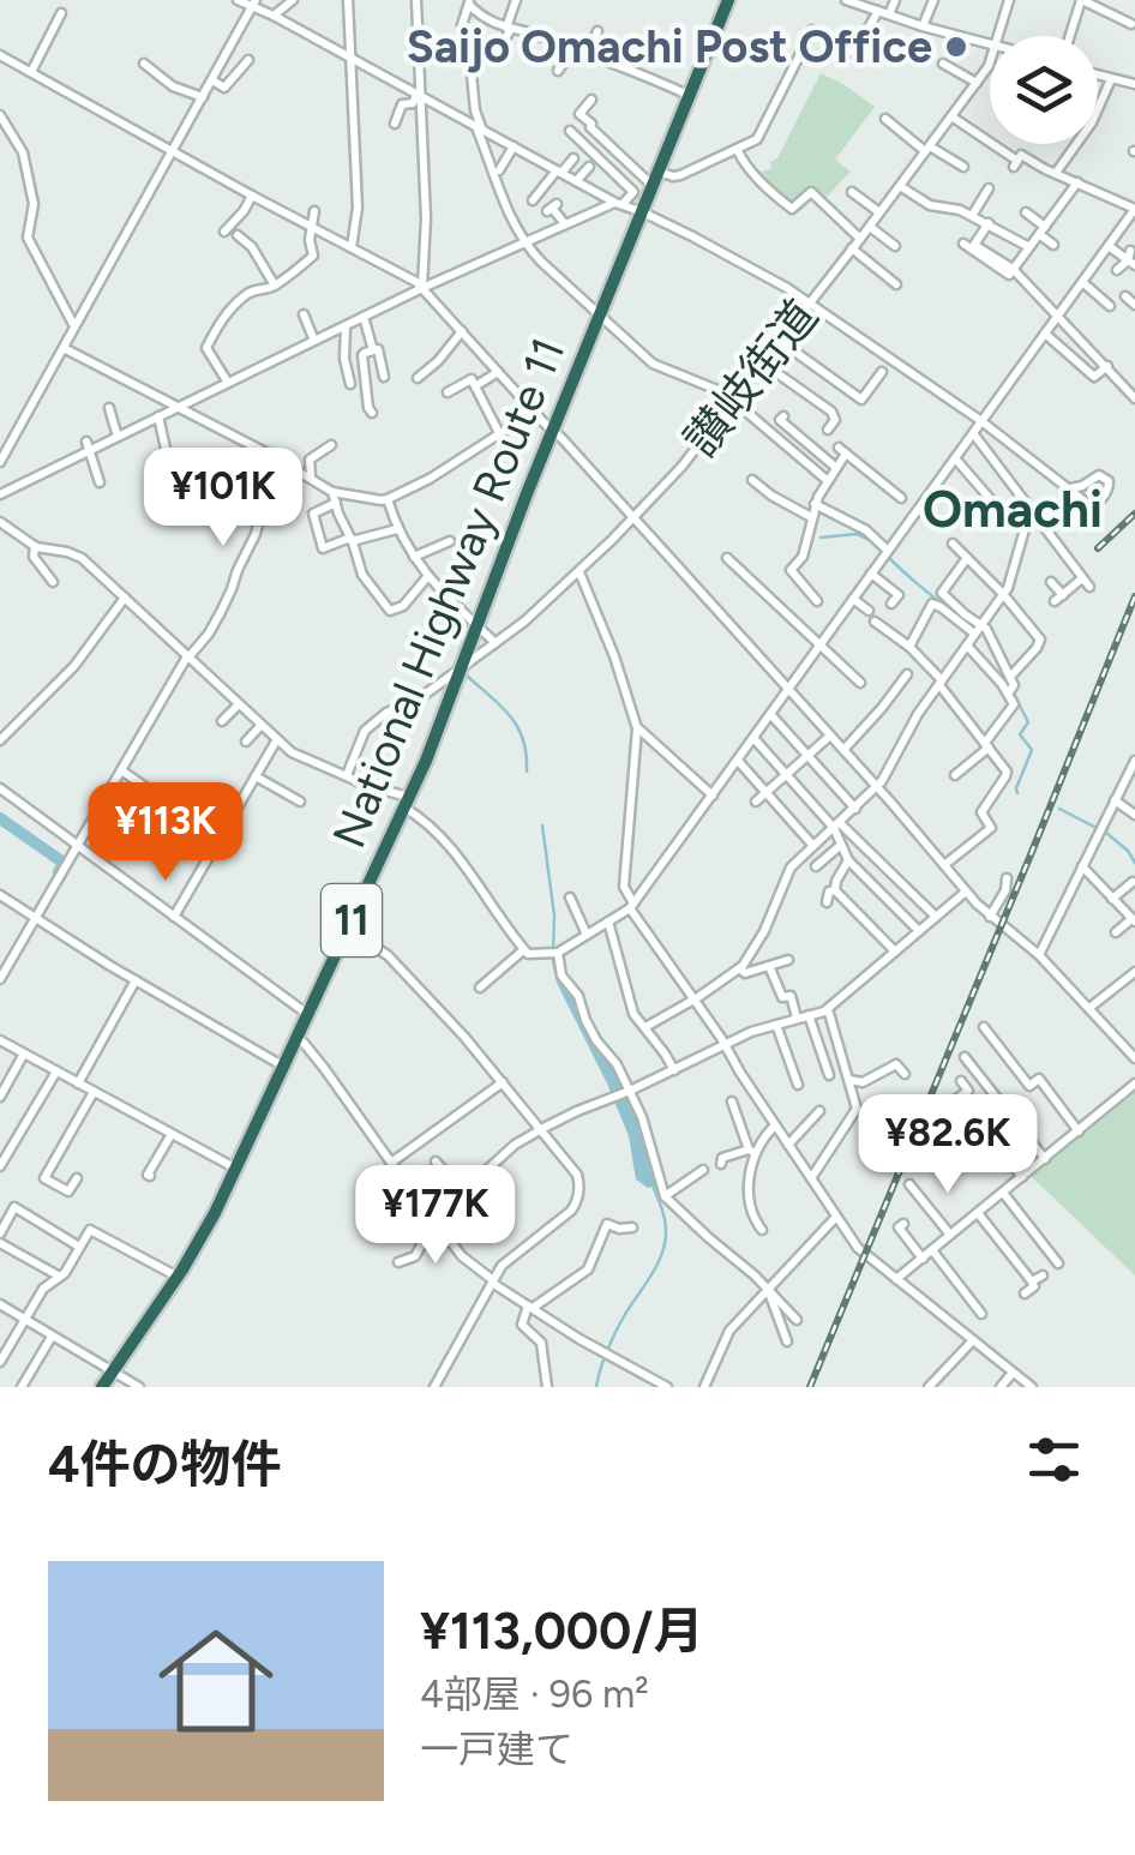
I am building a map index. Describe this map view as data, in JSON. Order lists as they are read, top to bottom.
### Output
{
  "streets": {
    "highway": ["National Highway Route 11", "11"],
    "street": ["讃岐街道"]
  },
  "crossings": [
    ["讃岐街道", "National Highway Route 11"]
  ],
  "districts": ["Omachi"],
  "places": ["Saijo Omachi Post Office"],
  "page": {
    "price": [
      "¥101K",
      "¥113K",
      "¥82.6K",
      "¥177K"
    ],
    "heading": "4件の物件",
    "list": [
      {
        "name": "¥113,000/月",
        "note": "4部屋 · 96 m² · 一戸建て"
      }
    ]
  }
}
